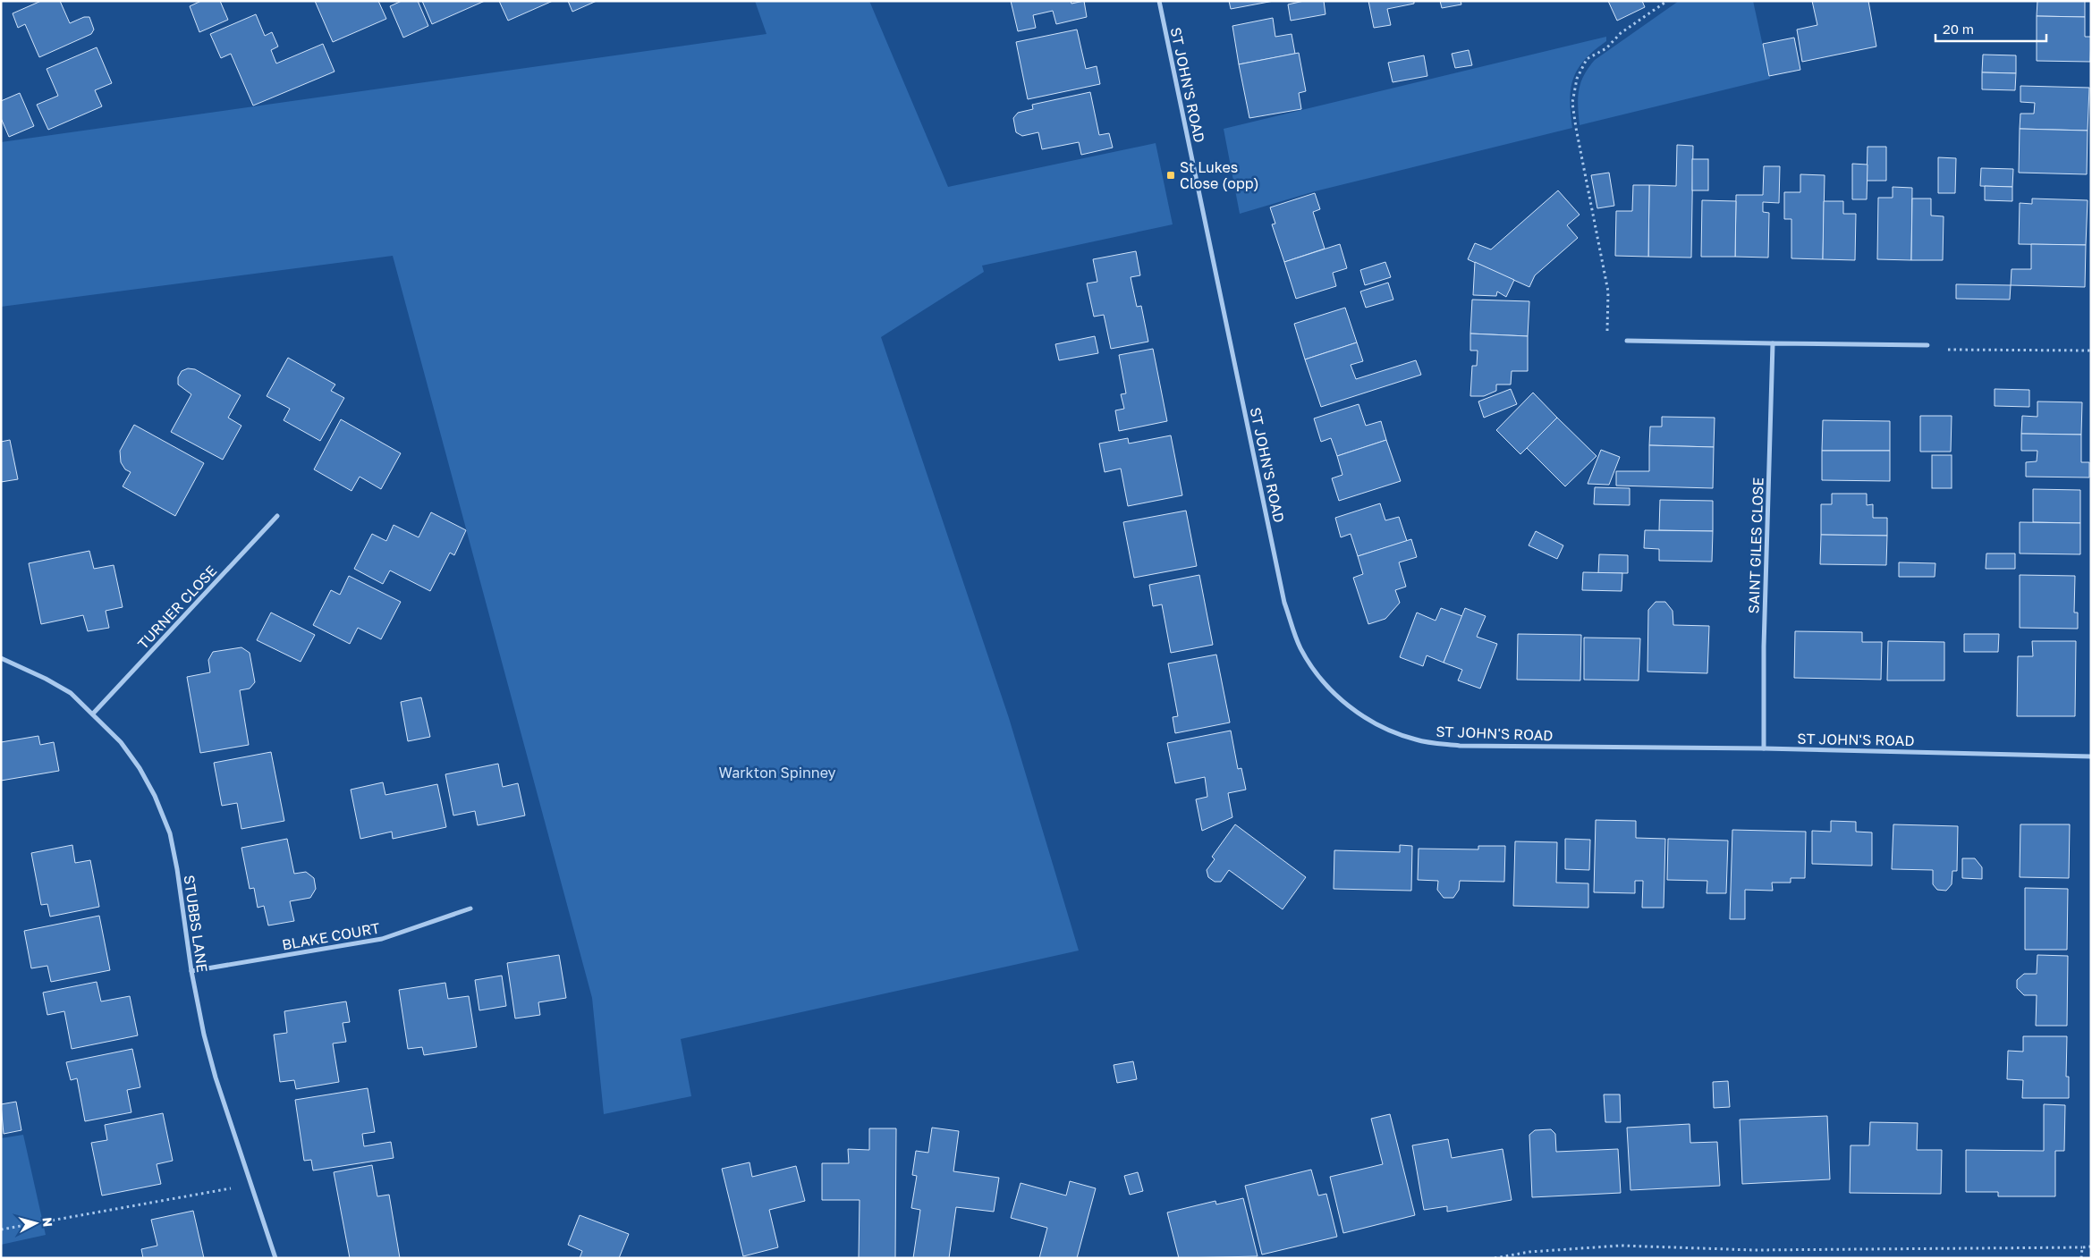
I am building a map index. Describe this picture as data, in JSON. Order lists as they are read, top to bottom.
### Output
{
  "streets": {
    "street": [
      "ST JOHN'S ROAD",
      "SAINT GILES CLOSE",
      "TURNER CLOSE",
      "STUBBS LANE",
      "BLAKE COURT"
    ]
  },
  "crossings": [
    ["ST JOHN'S ROAD", "SAINT GILES CLOSE"],
    ["TURNER CLOSE", "STUBBS LANE"],
    ["STUBBS LANE", "BLAKE COURT"]
  ],
  "parks": ["Warkton Spinney"],
  "places": {
    "transit": ["St Lukes Close (opp)"]
  },
  "scale_bar": "20 m",
  "north": "right"
}
